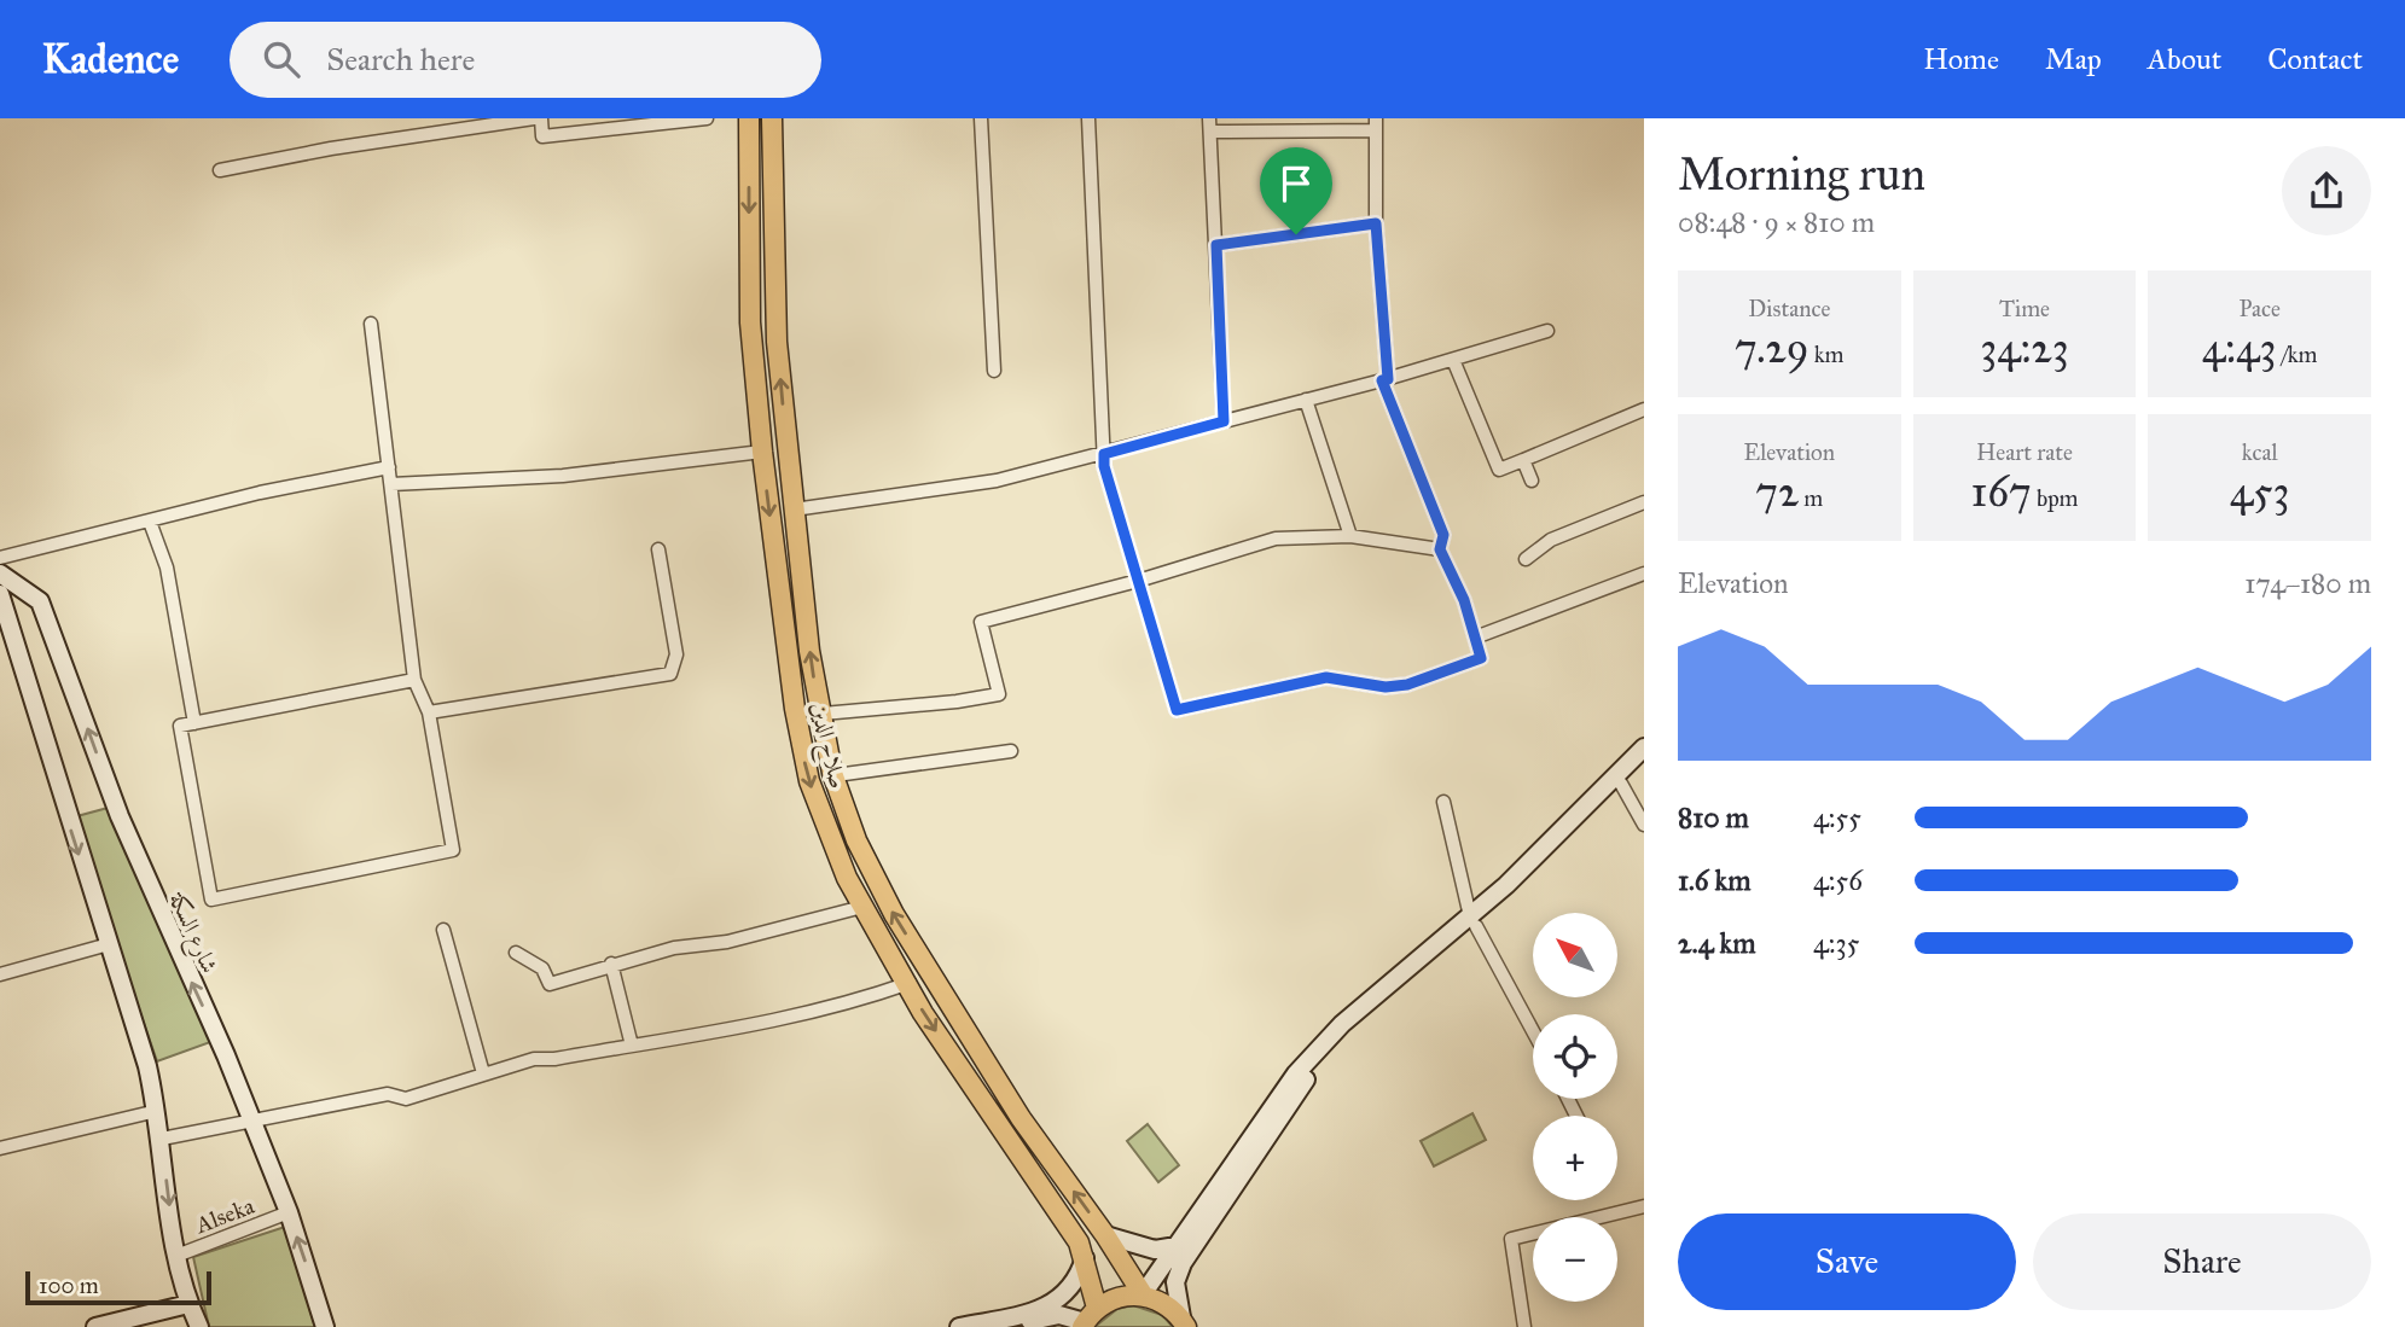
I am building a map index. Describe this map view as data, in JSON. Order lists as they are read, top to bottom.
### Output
{
  "streets": {
    "highway": ["صلاح الدين"],
    "main road": ["شارع السكة"],
    "street": ["Alseka"]
  },
  "crossings": [
    ["شارع السكة", "Alseka"]
  ],
  "scale_bar": "100 m",
  "north": "top left",
  "page": {
    "header": "Kadence",
    "search": "Search here",
    "nav": [
      "Home",
      "Map",
      "About",
      "Contact"
    ],
    "heading": ["Morning run", "08:48 · 9 × 810 m"],
    "stats": [
      ["Distance", "7.29 km"],
      ["Time", "34:23"],
      ["Pace", "4:43 /km"],
      ["Elevation", "72 m"],
      ["Heart rate", "167 bpm"],
      ["kcal", "453"]
    ],
    "chart": ["Elevation", "174–180 m"],
    "list": [
      {
        "name": "810 m",
        "note": "4:55"
      },
      {
        "name": "1.6 km",
        "note": "4:56"
      },
      {
        "name": "2.4 km",
        "note": "4:35"
      }
    ],
    "map_buttons": ["+", "−"],
    "buttons": ["Save", "Share"],
    "scale": "100 m"
  }
}
